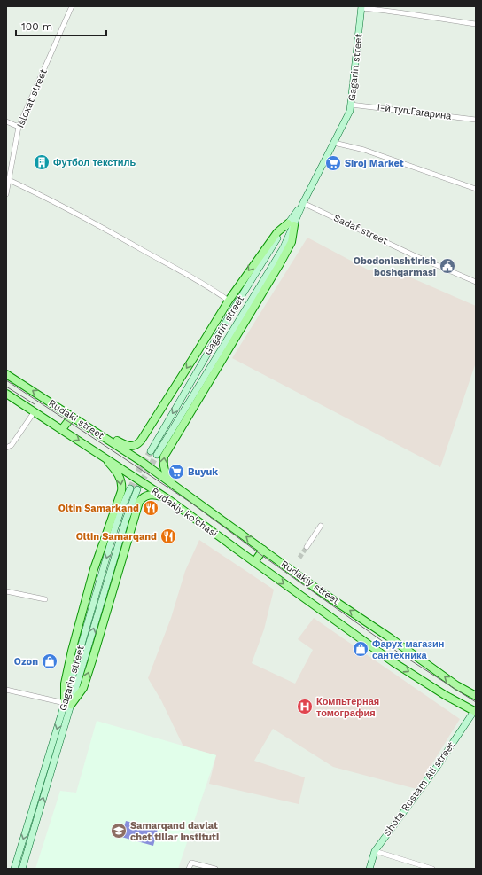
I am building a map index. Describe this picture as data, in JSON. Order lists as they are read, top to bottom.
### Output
{
  "streets": {
    "main road": [
      "Gagarin street",
      "Rudaki street",
      "Rudakiy ko'chasi",
      "Rudakiy street",
      "Shota Rustam Ali street"
    ],
    "street": ["Isloxat street", "1-й туп.Гагарина", "Sadaf street"]
  },
  "crossings": [
    ["Gagarin street", "1-й туп.Гагарина"],
    ["Gagarin street", "Sadaf street"],
    ["Rudaki street", "Rudakiy ko'chasi"],
    ["Rudaki street", "Rudakiy street"],
    ["Rudakiy ko'chasi", "Rudakiy street"],
    ["Rudakiy street", "Shota Rustam Ali street"]
  ],
  "places": {
    "building": ["Футбол текстиль"],
    "supermarket": ["Siroj Market", "Buyuk"],
    "public building": ["Obodonlashtirish boshqarmasi"],
    "restaurant": ["Oltin Samarkand", "Oltin Samarqand"],
    "shop": ["Фарух магазин сантехника", "Ozon"],
    "hospital": ["Компьтерная томография"],
    "school or university": ["Samarqand davlat chet tillar instituti"]
  },
  "scale_bar": "100 m"
}
